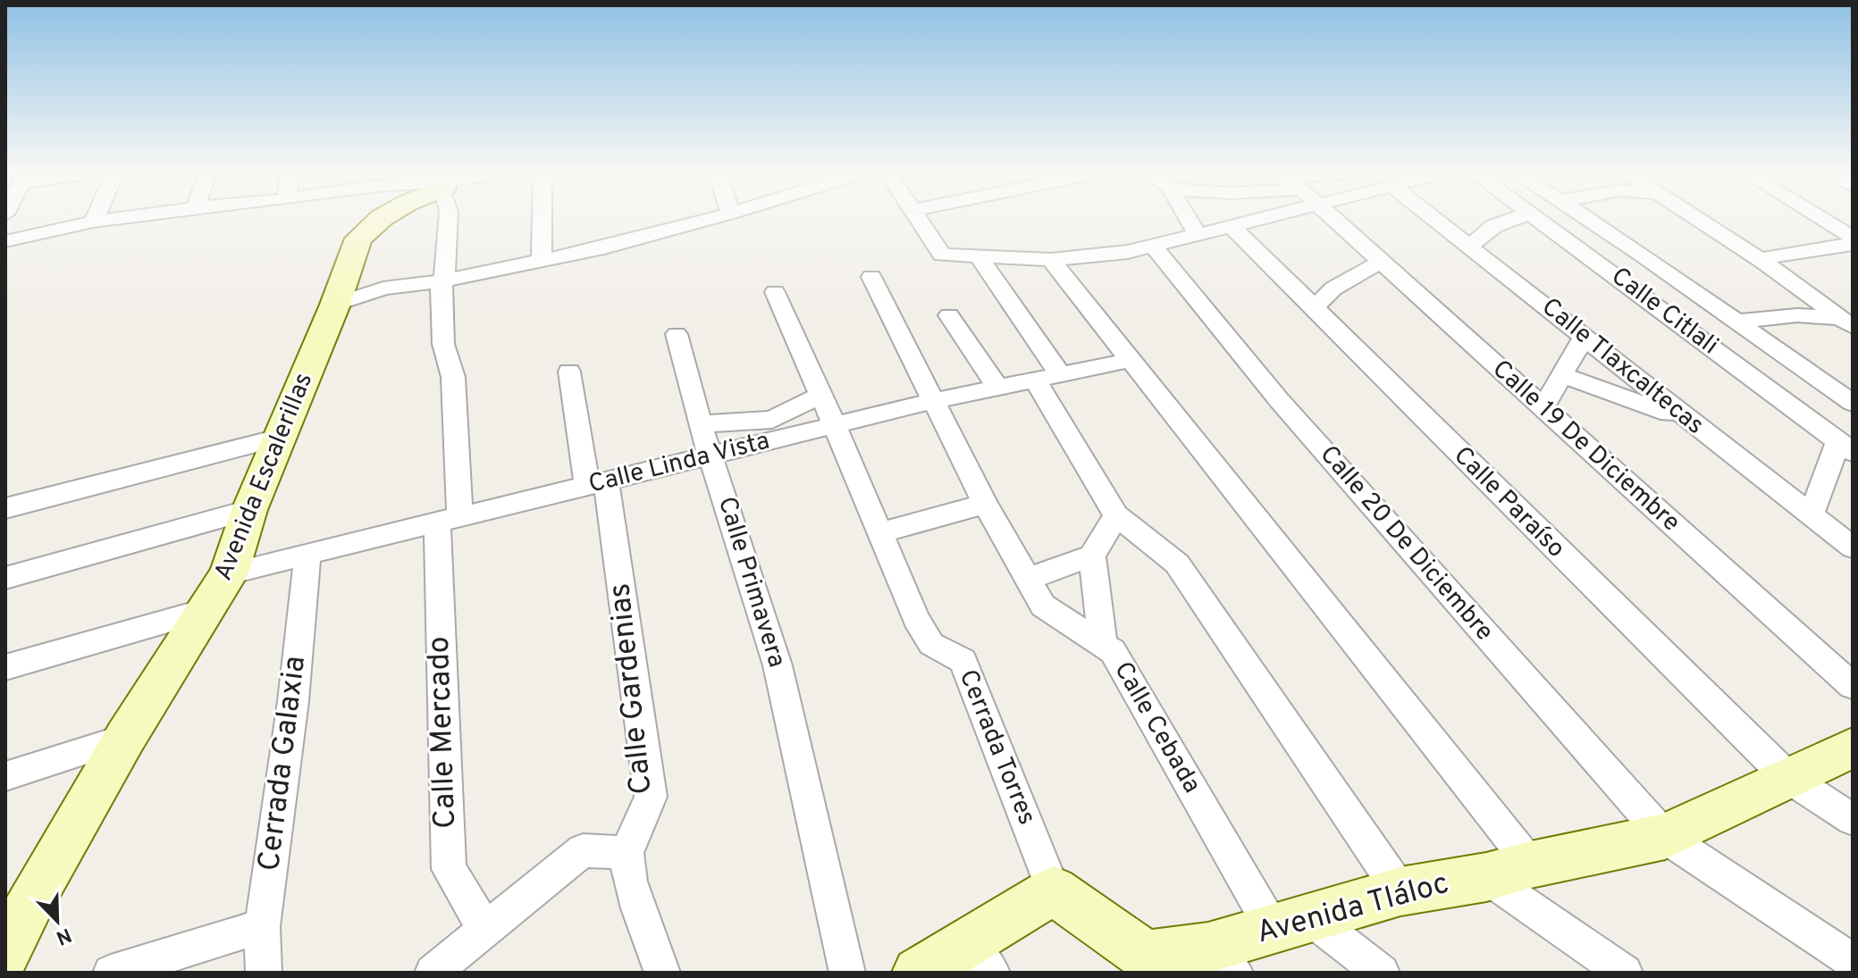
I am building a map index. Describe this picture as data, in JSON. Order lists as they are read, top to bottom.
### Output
{
  "streets": {
    "main road": ["Avenida Escalerillas", "Avenida Tláloc"],
    "street": [
      "Calle Citlali",
      "Calle Tlaxcaltecas",
      "Calle 19 De Diciembre",
      "Calle Linda Vista",
      "Calle Paraíso",
      "Calle 20 De Diciembre",
      "Calle Primavera",
      "Calle Gardenias",
      "Calle Cebada",
      "Calle Mercado",
      "Cerrada Torres",
      "Cerrada Galaxia"
    ]
  },
  "crossings": [
    ["Calle Linda Vista", "Avenida Escalerillas"],
    ["Calle Linda Vista", "Calle Primavera"],
    ["Calle Linda Vista", "Calle Gardenias"],
    ["Calle Linda Vista", "Calle Cebada"],
    ["Calle Linda Vista", "Calle Mercado"],
    ["Calle Linda Vista", "Cerrada Torres"],
    ["Calle Linda Vista", "Cerrada Galaxia"],
    ["Calle Paraíso", "Avenida Tláloc"],
    ["Calle 20 De Diciembre", "Avenida Tláloc"],
    ["Calle Cebada", "Avenida Tláloc"],
    ["Cerrada Torres", "Avenida Tláloc"]
  ],
  "north": "bottom right"
}
